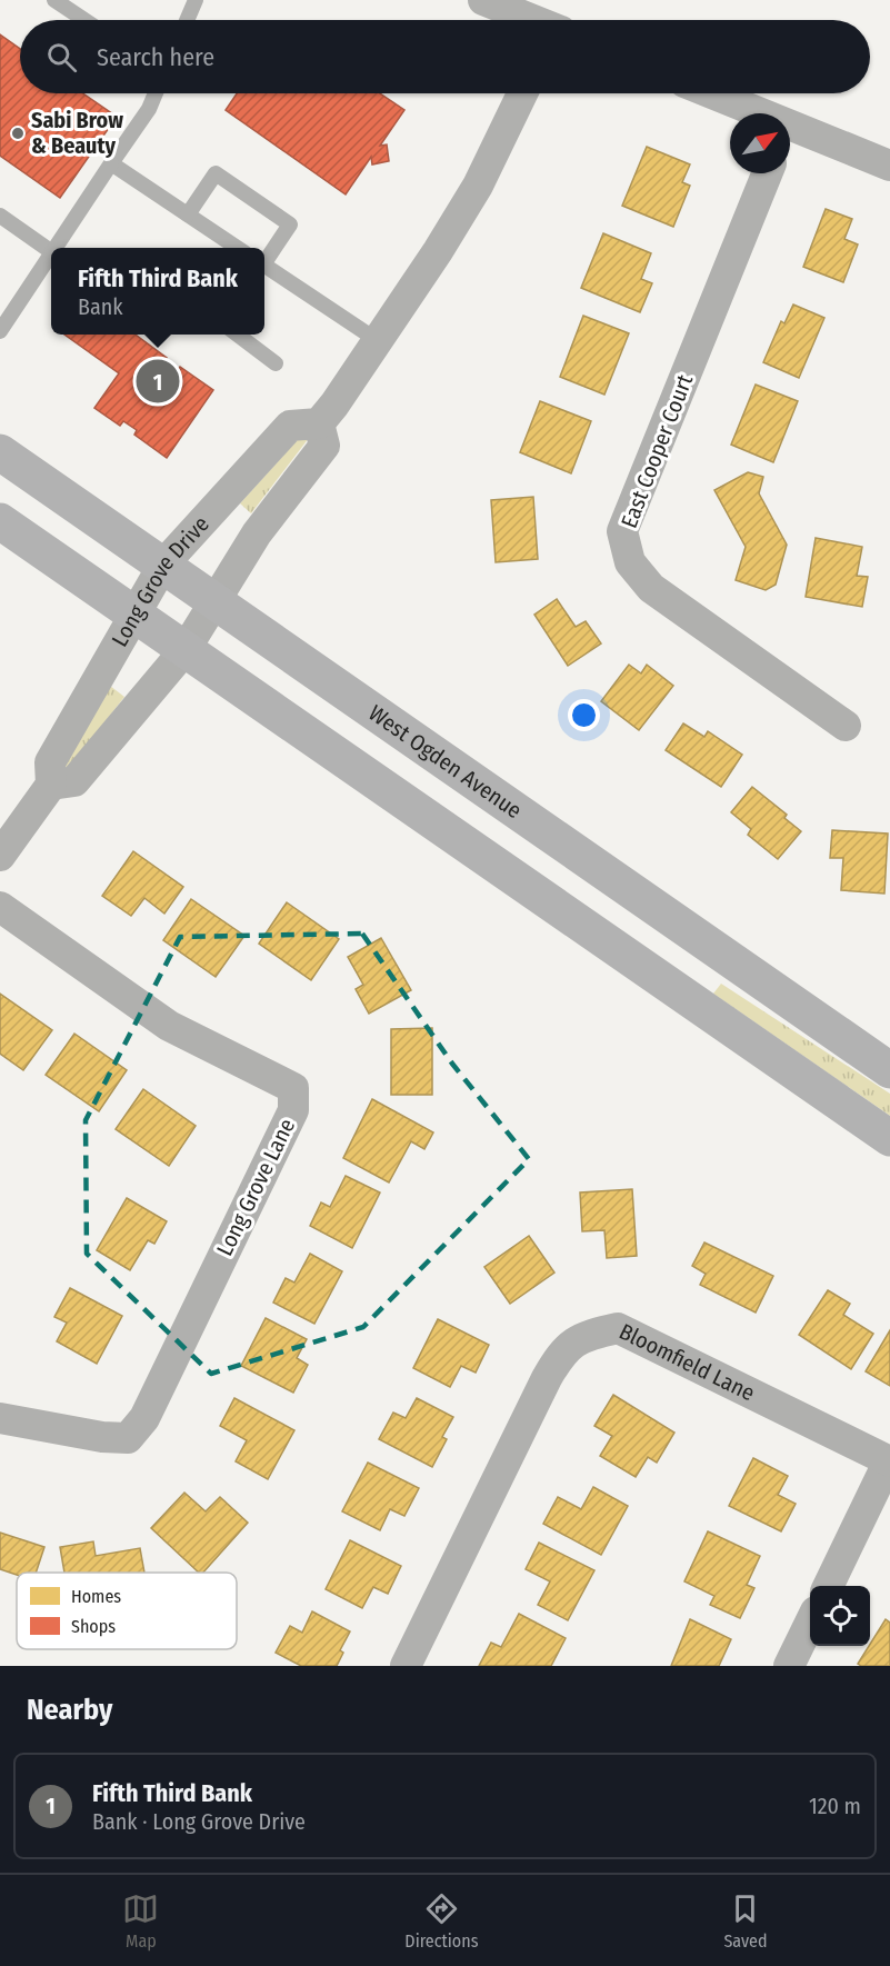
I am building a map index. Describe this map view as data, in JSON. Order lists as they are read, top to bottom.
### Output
{
  "streets": {
    "main road": ["West Ogden Avenue"],
    "street": [
      "East Cooper Court",
      "Long Grove Drive",
      "Long Grove Lane",
      "Bloomfield Lane"
    ]
  },
  "crossings": [
    ["Long Grove Drive", "West Ogden Avenue"]
  ],
  "places": ["Sabi Brow & Beauty"],
  "legend": ["Homes", "Shops"],
  "north": "top right",
  "page": {
    "search": "Search here",
    "popup": ["Fifth Third Bank", "Bank"],
    "pins": "1",
    "heading": "Nearby",
    "list": [
      {
        "mark": "1",
        "name": "Fifth Third Bank",
        "note": "Bank · Long Grove Drive",
        "value": "120 m"
      }
    ],
    "nav": ["Map", "Directions", "Saved"]
  }
}
